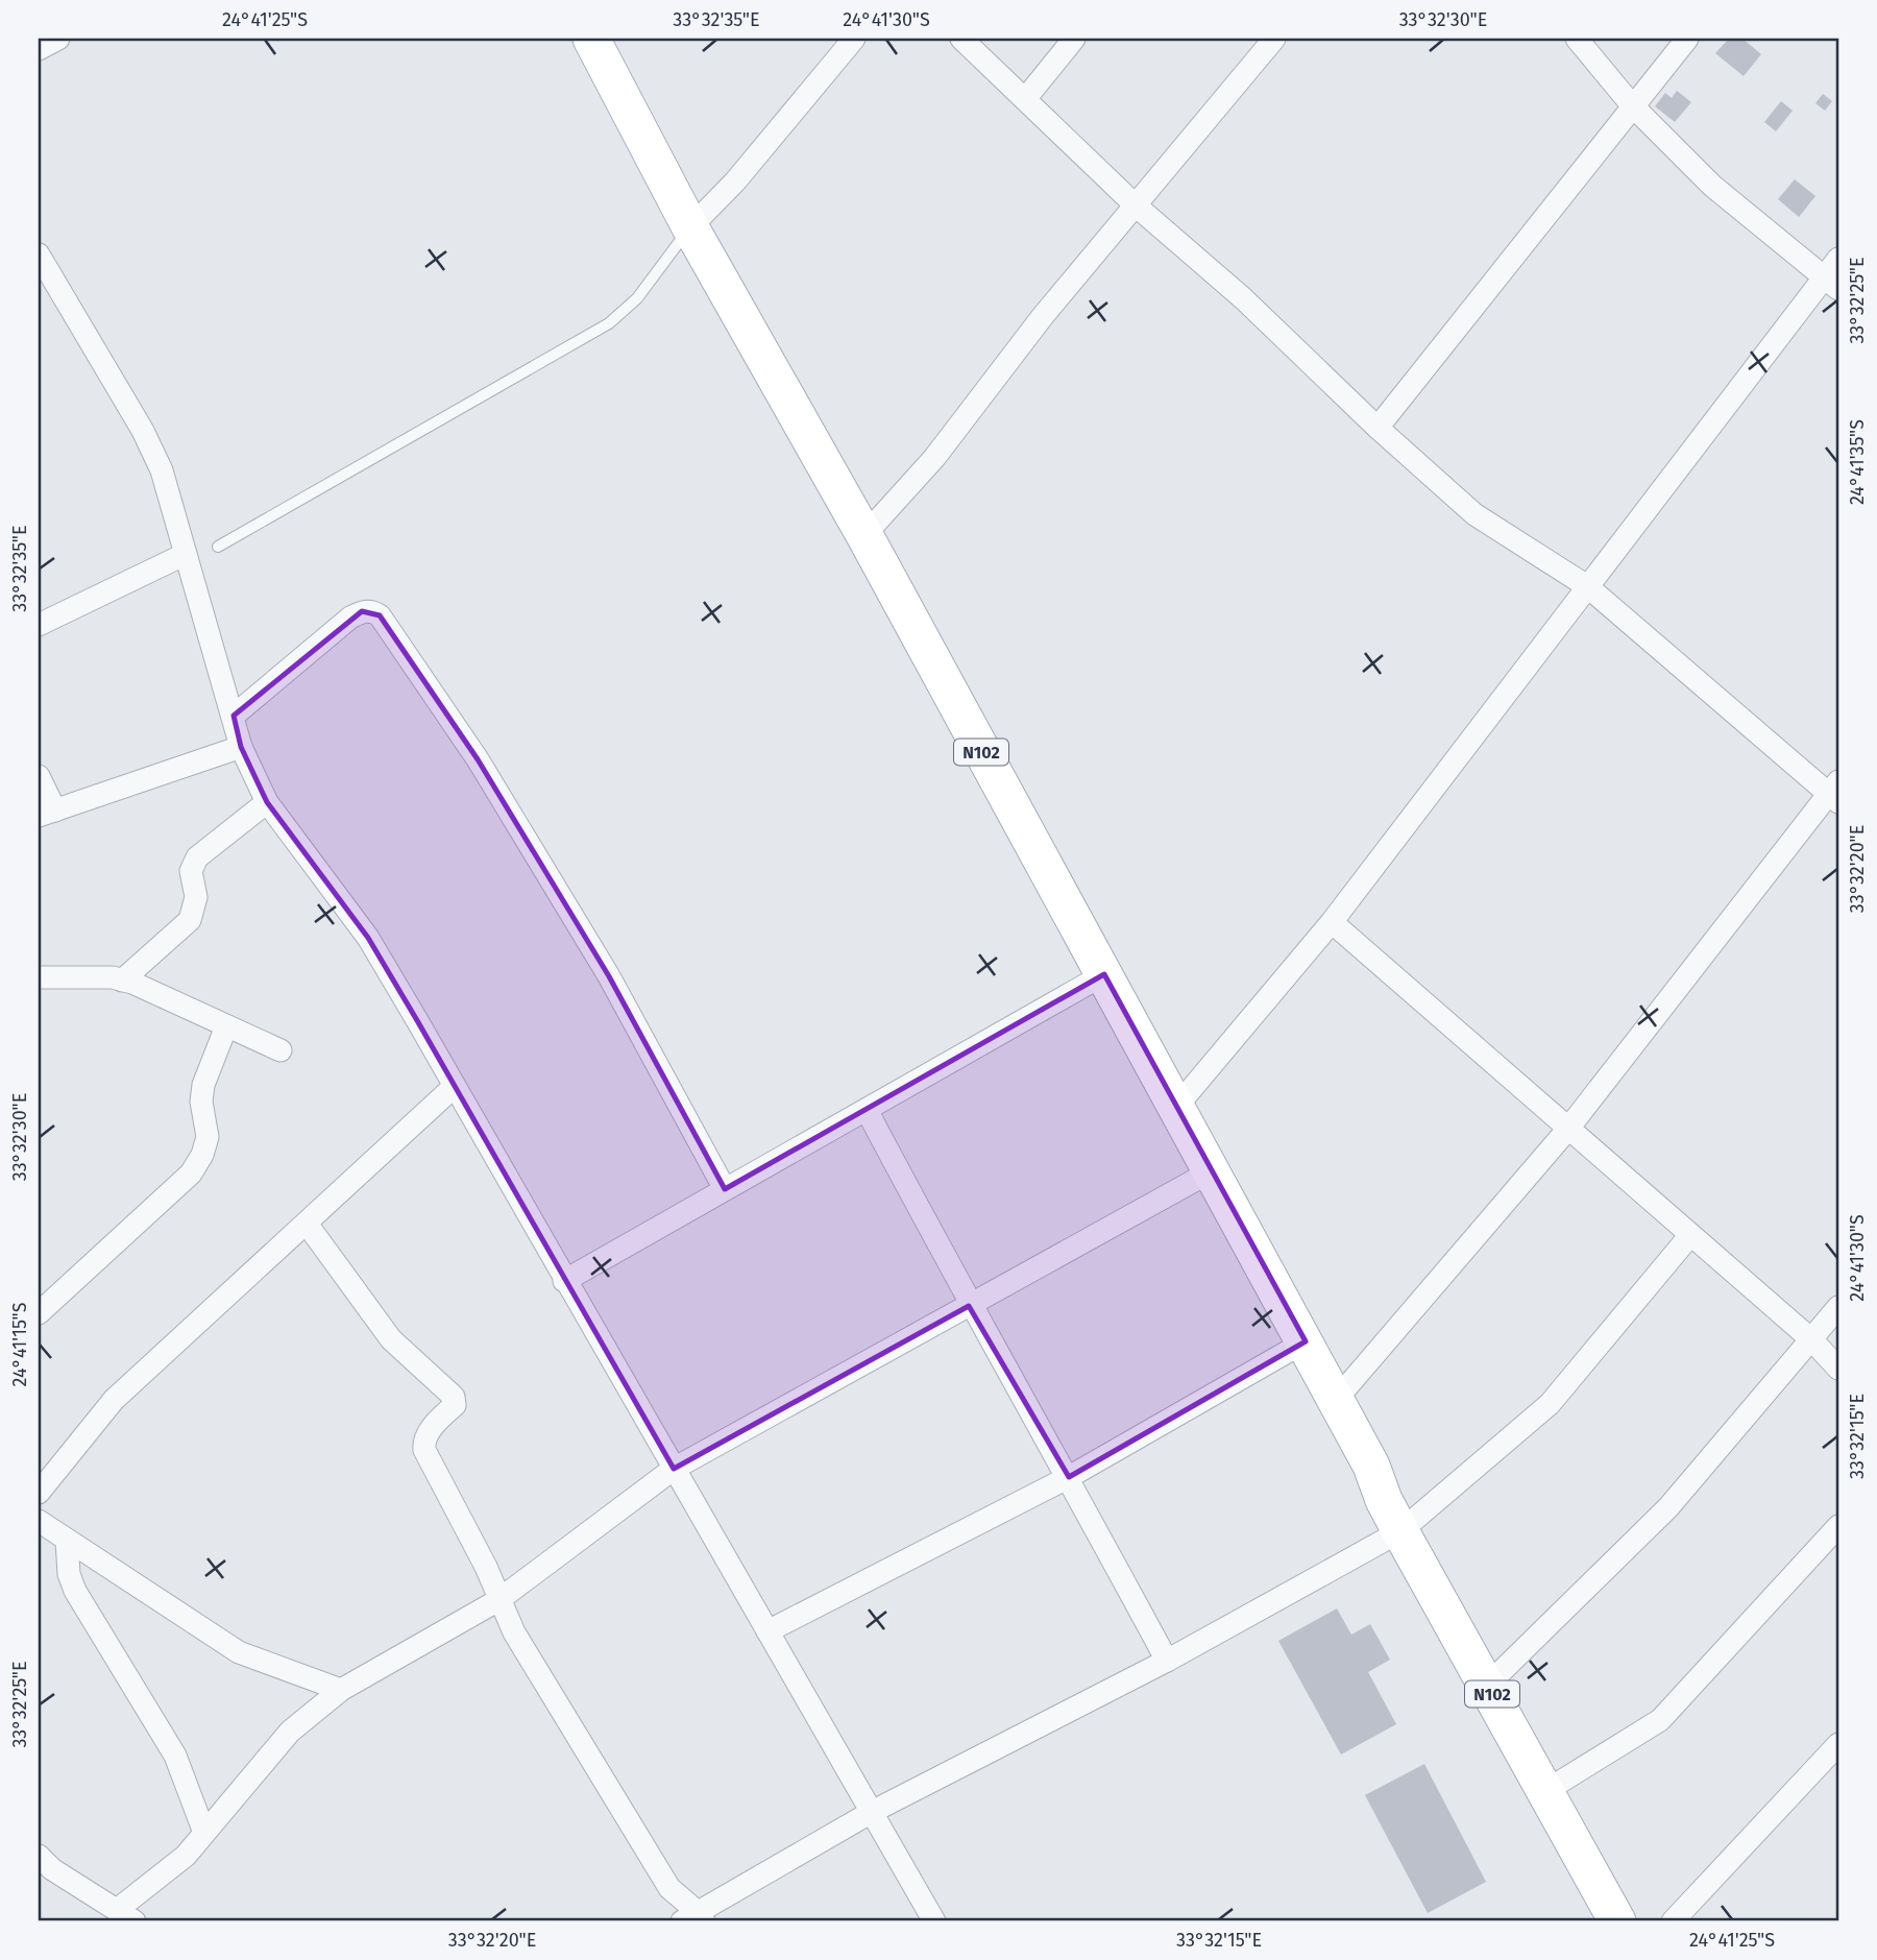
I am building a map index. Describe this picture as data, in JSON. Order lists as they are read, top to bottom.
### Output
{
  "streets": {
    "main road": ["N102"]
  },
  "coordinates": [
    "24°41'25\"S",
    "33°32'35\"E",
    "24°41'30\"S",
    "33°32'30\"E",
    "33°32'25\"E",
    "24°41'35\"S",
    "33°32'20\"E",
    "24°41'15\"S",
    "33°32'15\"E"
  ]
}
